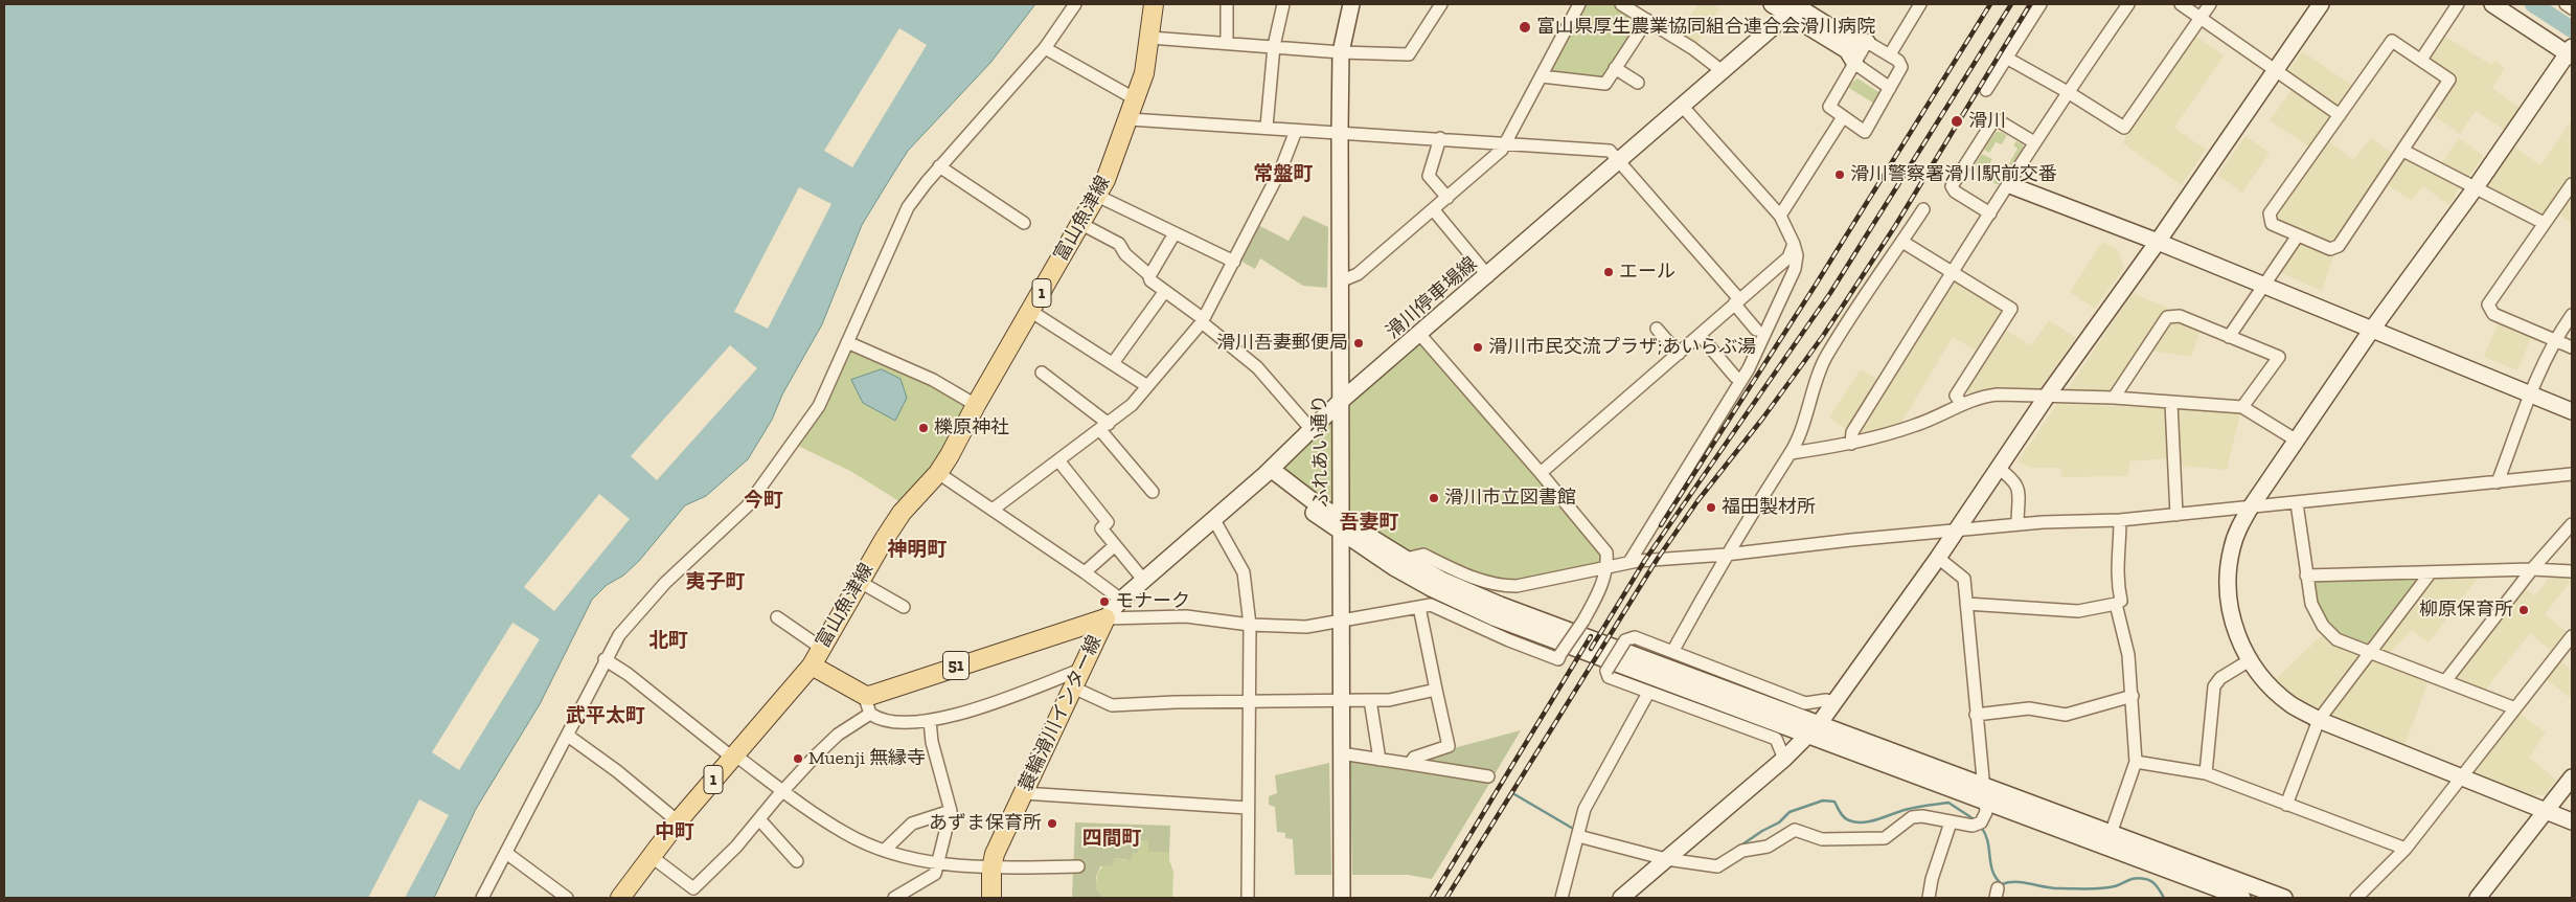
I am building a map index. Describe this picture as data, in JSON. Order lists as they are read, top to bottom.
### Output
{
  "streets": {
    "main road": [
      "富山魚津線",
      "1",
      "51",
      "蓑輪滑川インター線"
    ],
    "street": ["滑川停車場線", "ふれあい通り"]
  },
  "crossings": [
    ["滑川停車場線", "ふれあい通り"],
    ["滑川停車場線", "蓑輪滑川インター線"]
  ],
  "districts": [
    "常盤町",
    "今町",
    "吾妻町",
    "神明町",
    "夷子町",
    "北町",
    "武平太町",
    "中町",
    "四間町"
  ],
  "places": [
    "富山県厚生農業協同組合連合会滑川病院",
    "滑川",
    "滑川警察署滑川駅前交番",
    "エール",
    "滑川吾妻郵便局",
    "滑川市民交流プラザ;あいらぶ湯",
    "櫟原神社",
    "滑川市立図書館",
    "福田製材所",
    "モナーク",
    "柳原保育所",
    "Muenji 無縁寺",
    "あずま保育所"
  ]
}
